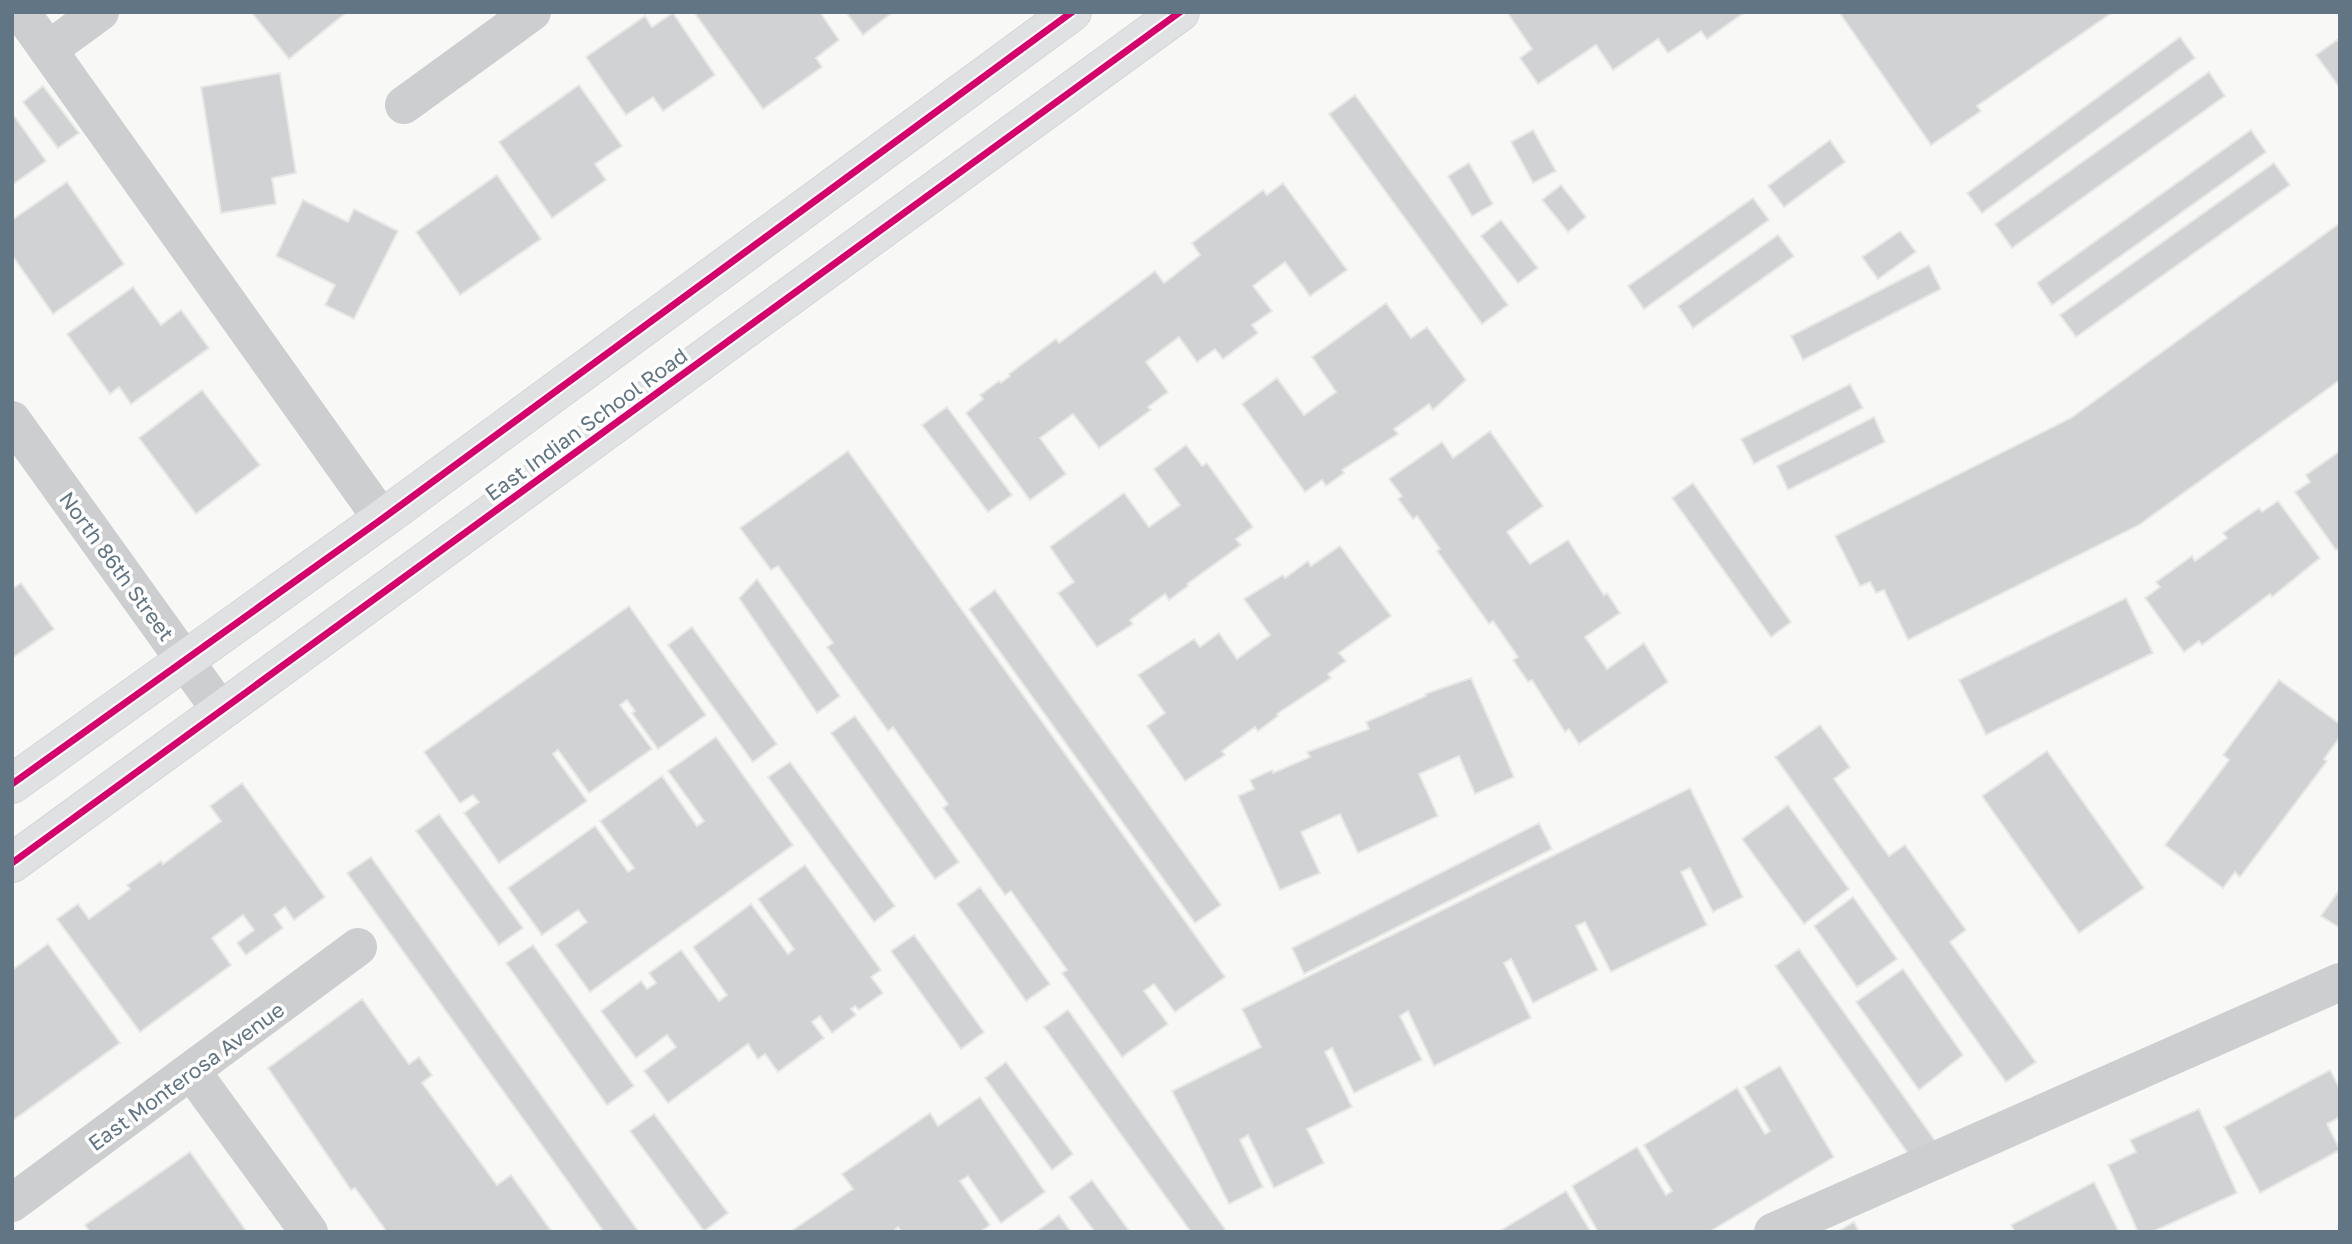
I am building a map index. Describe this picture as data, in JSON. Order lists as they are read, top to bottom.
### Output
{
  "streets": {
    "main road": ["East Indian School Road"],
    "street": ["North 86th Street", "East Monterosa Avenue"]
  },
  "crossings": [
    ["East Indian School Road", "North 86th Street"]
  ]
}
